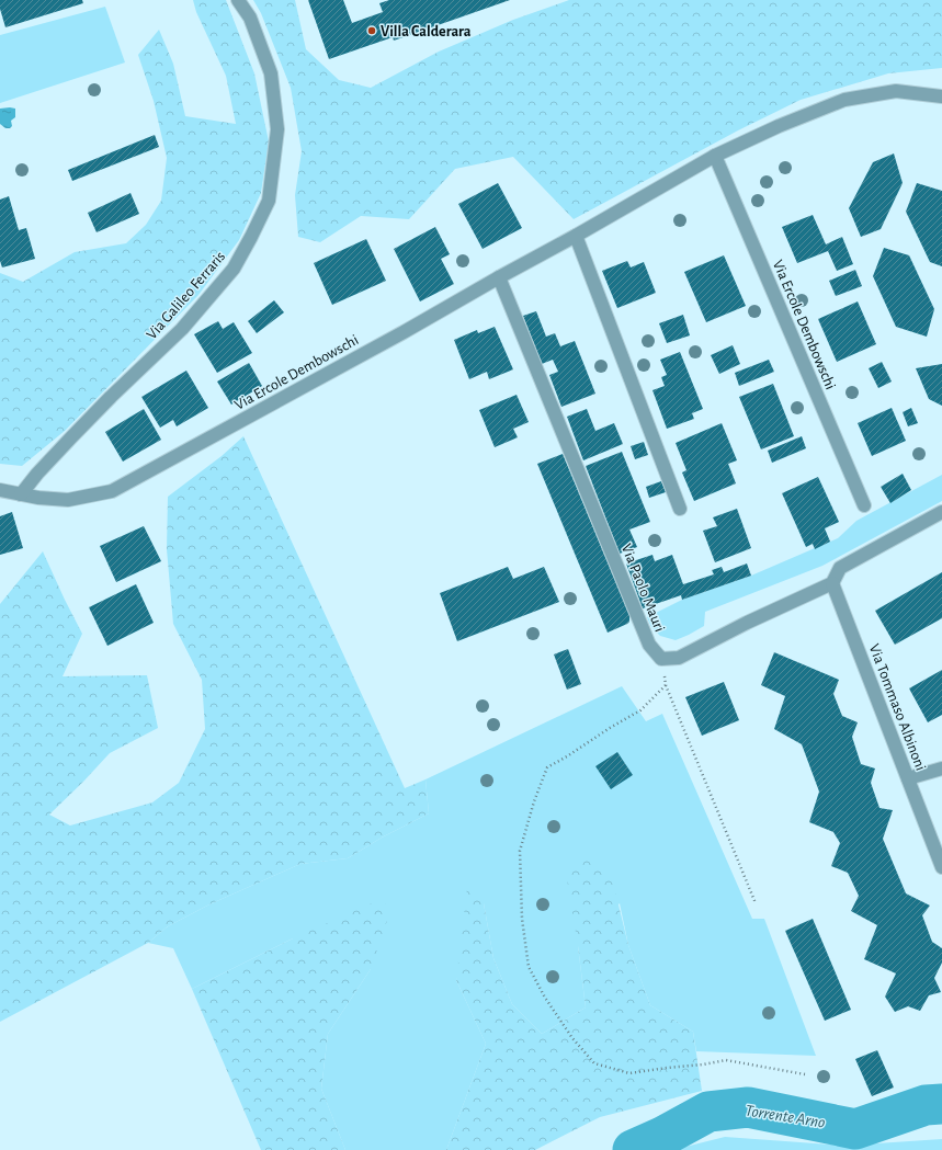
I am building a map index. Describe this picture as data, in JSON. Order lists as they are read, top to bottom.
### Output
{
  "streets": {
    "street": [
      "Via Galileo Ferraris",
      "Via Ercole Dembowschi",
      "Via Paolo Mauri",
      "Via Tommaso Albinoni"
    ]
  },
  "crossings": [
    ["Via Galileo Ferraris", "Via Ercole Dembowschi"],
    ["Via Ercole Dembowschi", "Via Paolo Mauri"]
  ],
  "water": ["Torrente Arno"],
  "places": ["Villa Calderara"]
}
